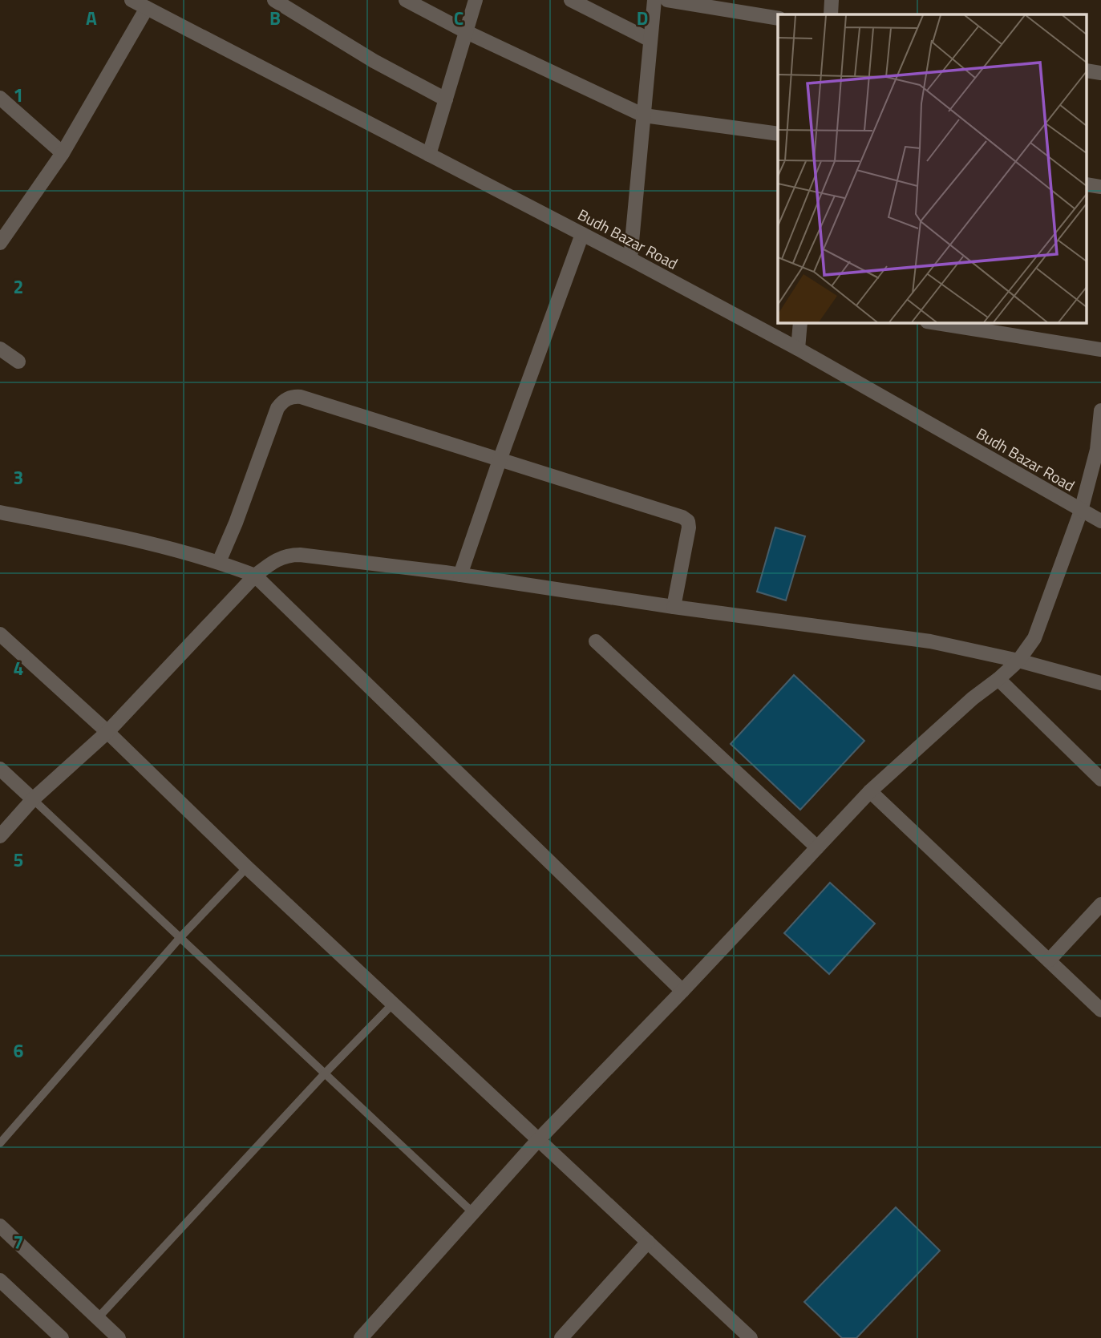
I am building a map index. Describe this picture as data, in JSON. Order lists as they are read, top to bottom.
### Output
{
  "streets": {
    "street": ["Budh Bazar Road"]
  },
  "grid": {
    "columns": [
      "A",
      "B",
      "C",
      "D"
    ],
    "rows": [
      "1",
      "2",
      "3",
      "4",
      "5",
      "6",
      "7"
    ]
  }
}
